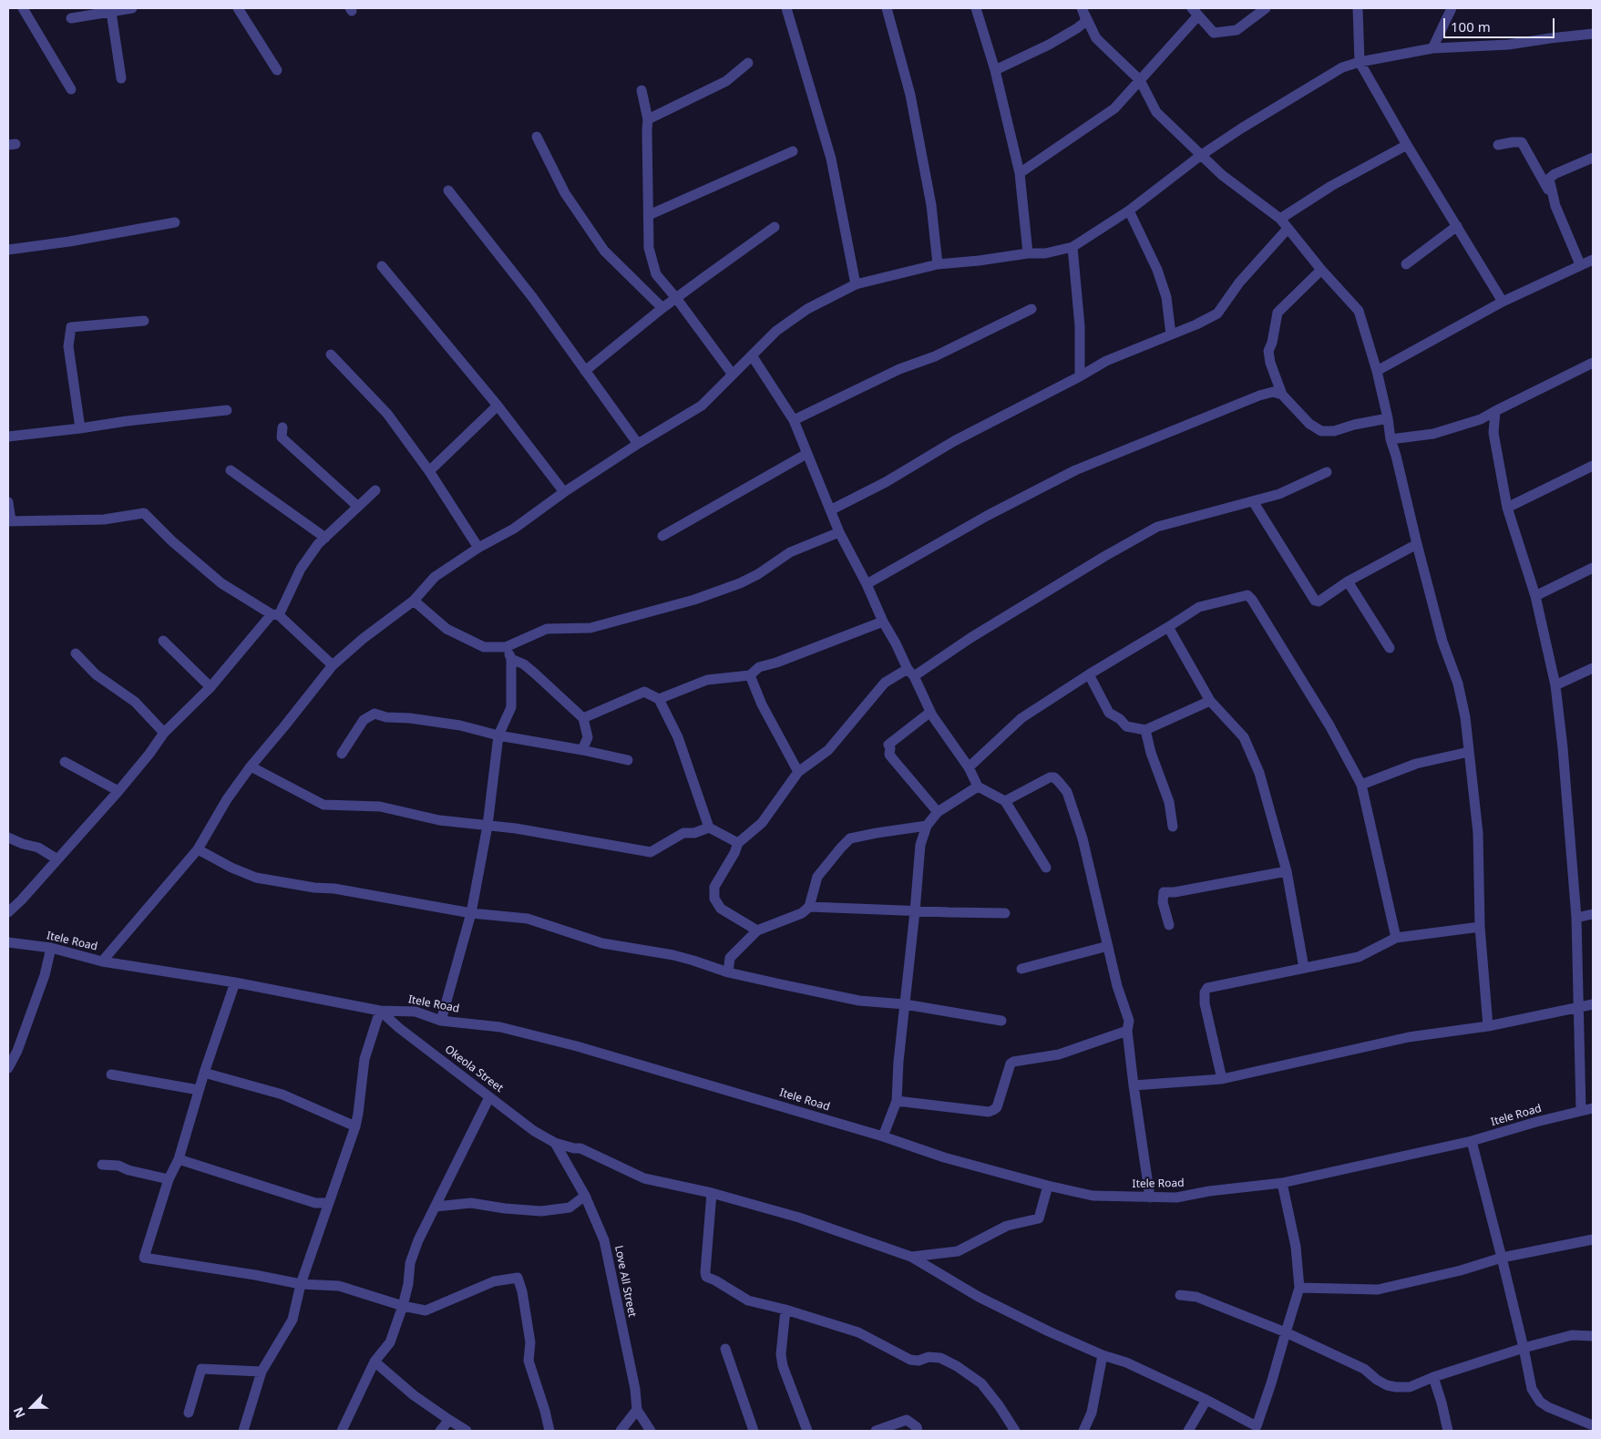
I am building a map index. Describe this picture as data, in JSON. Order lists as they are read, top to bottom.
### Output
{
  "streets": {
    "street": ["Itele Road", "Okeola Street", "Love All Street"]
  },
  "crossings": [
    ["Itele Road", "Okeola Street"],
    ["Okeola Street", "Love All Street"]
  ],
  "scale_bar": "100 m",
  "north": "bottom left"
}
